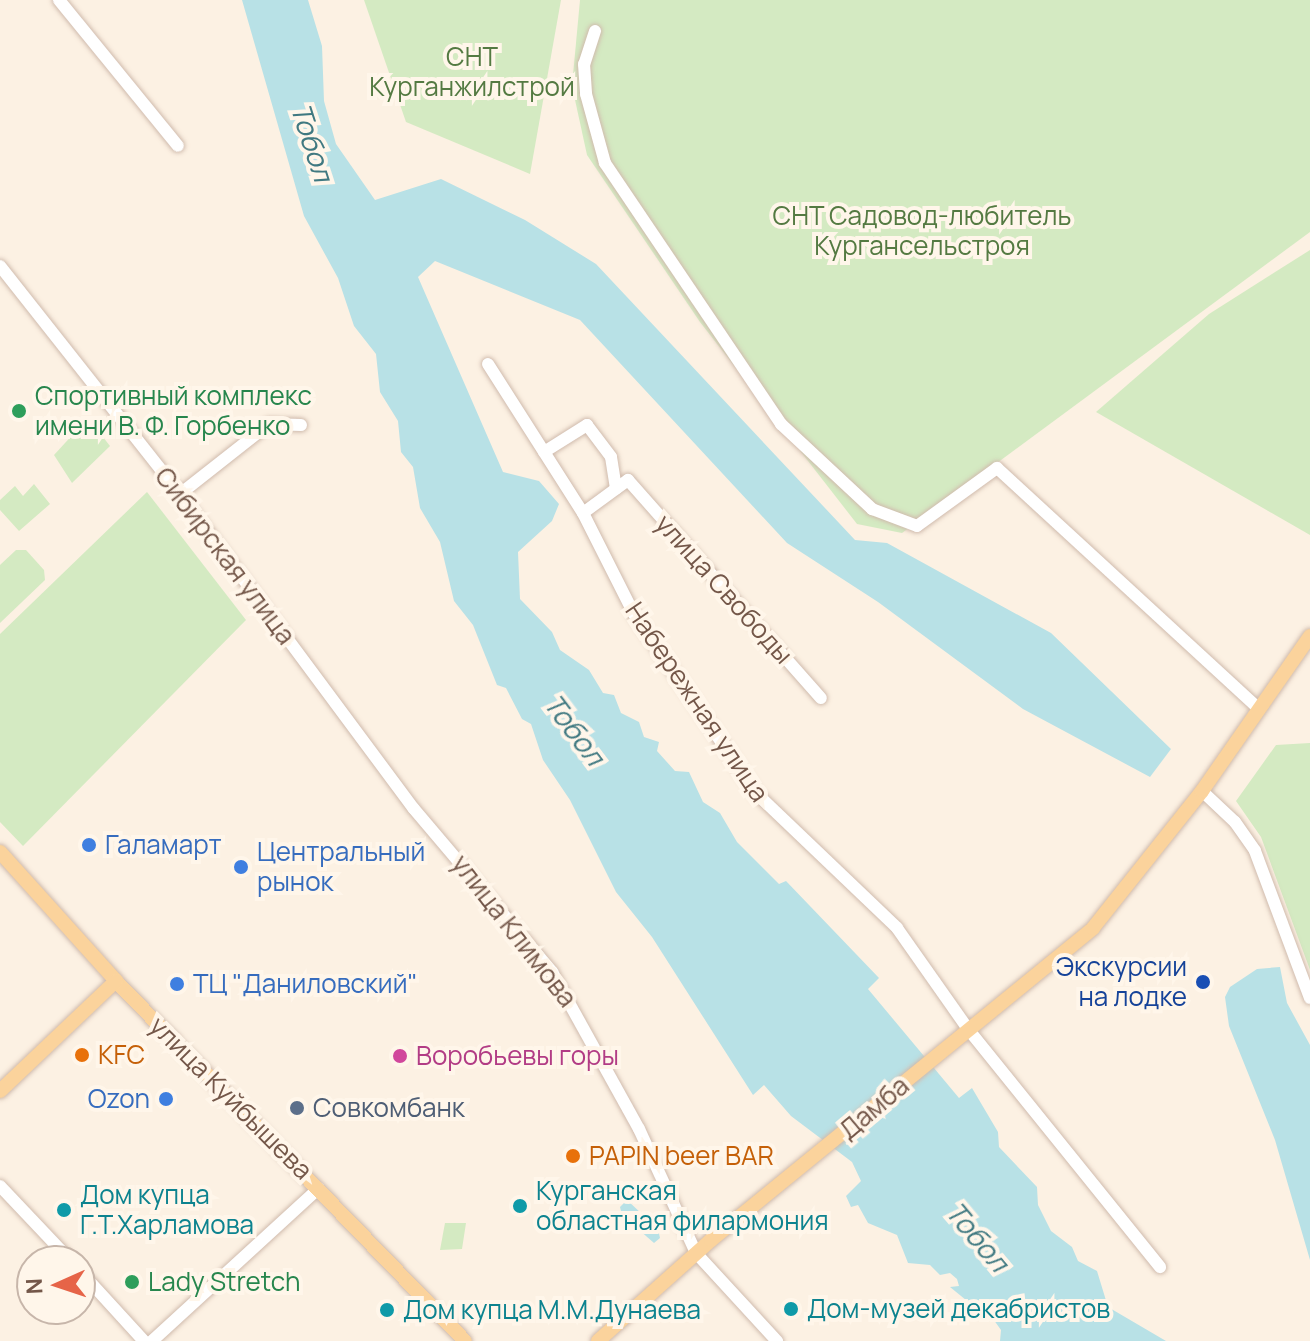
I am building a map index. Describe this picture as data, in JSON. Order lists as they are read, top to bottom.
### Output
{
  "streets": {
    "main road": ["улица Куйбышева", "Дамба"],
    "street": [
      "Сибирская улица",
      "улица Свободы",
      "Набережная улица",
      "улица Климова"
    ]
  },
  "crossings": [
    ["Сибирская улица", "улица Климова"],
    ["Набережная улица", "Дамба"],
    ["улица Климова", "Дамба"]
  ],
  "water": ["Тобол"],
  "parks": ["СНТ Курганжилстрой", "СНТ Садовод-любитель Кургансельстроя"],
  "places": [
    "Спортивный комплекс имени В. Ф. Горбенко",
    "Галамарт",
    "Центральный рынок",
    "Экскурсии на лодке",
    "ТЦ \"Даниловский\"",
    "KFC",
    "Воробьевы горы",
    "Ozon",
    "Совкомбанк",
    "PAPIN beer BAR",
    "Курганская областная филармония",
    "Дом купца Г.Т.Харламова",
    "Lady Stretch",
    "Дом-музей декабристов",
    "Дом купца М.М.Дунаева"
  ],
  "north": "left"
}
